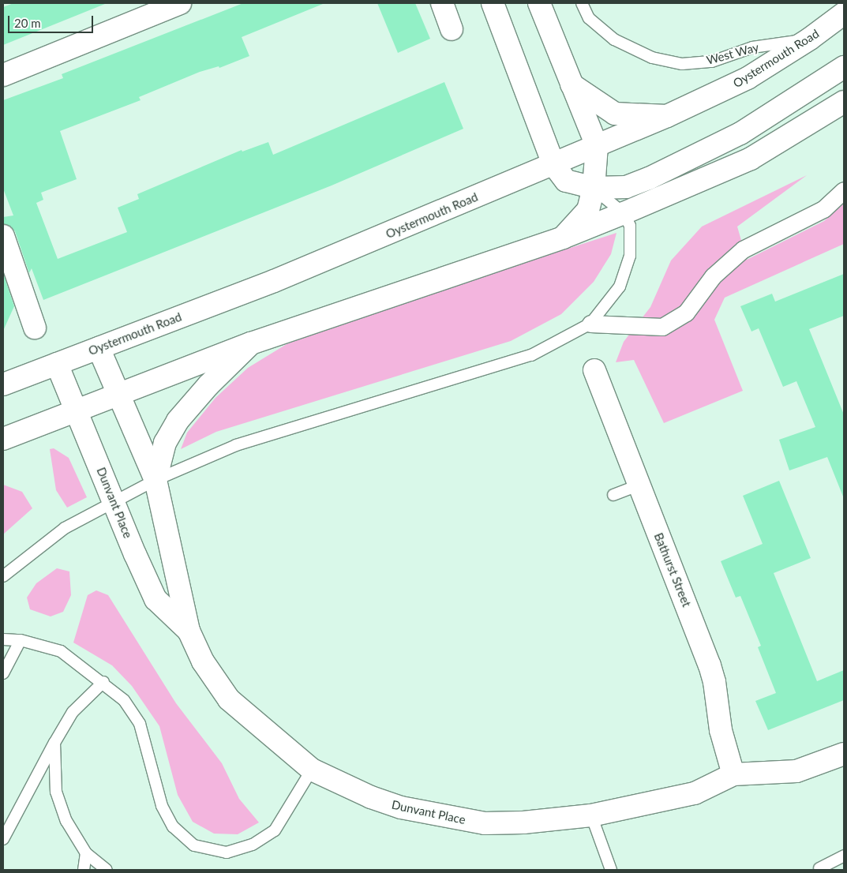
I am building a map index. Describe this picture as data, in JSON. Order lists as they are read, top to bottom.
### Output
{
  "streets": {
    "street": ["Oystermouth Road", "Dunvant Place", "Bathurst Street"],
    "lane": ["West Way"]
  },
  "crossings": [
    ["West Way", "Oystermouth Road"],
    ["Oystermouth Road", "Dunvant Place"],
    ["Dunvant Place", "Bathurst Street"]
  ],
  "scale_bar": "20 m"
}
